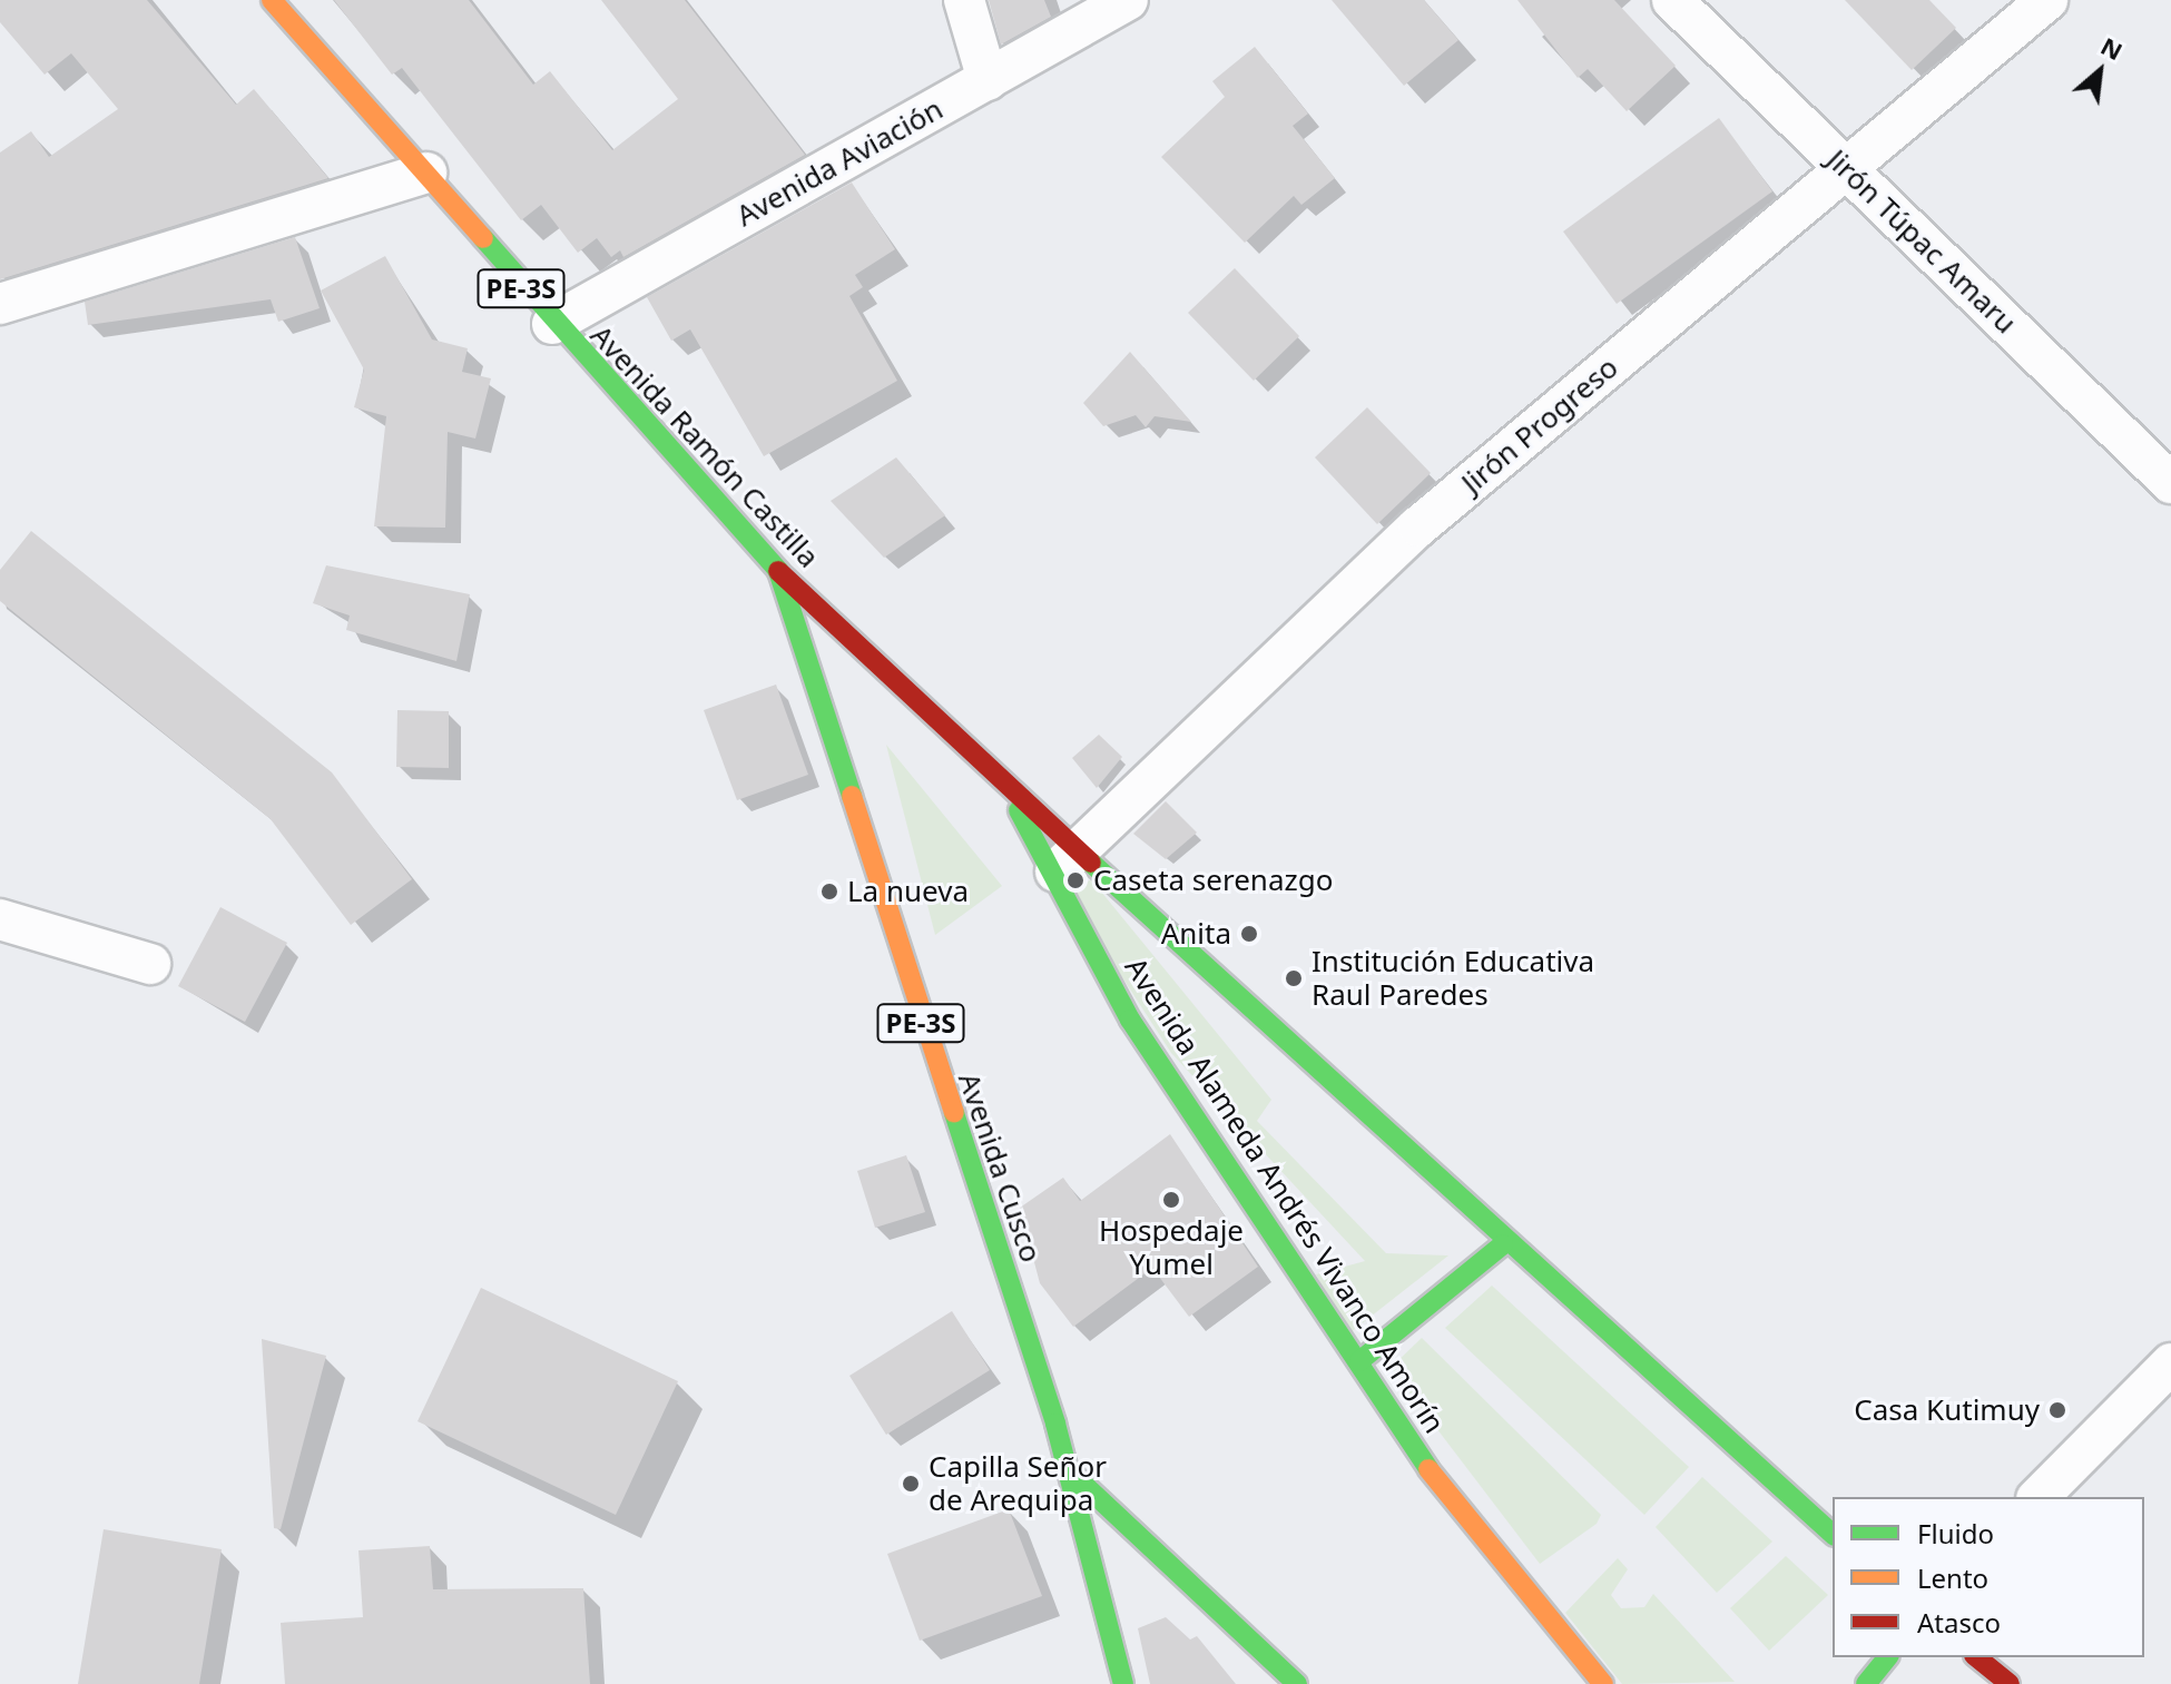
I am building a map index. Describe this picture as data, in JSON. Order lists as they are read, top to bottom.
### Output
{
  "streets": {
    "main road": [
      "PE-3S",
      "Avenida Ramón Castilla",
      "Avenida Cusco",
      "Avenida Alameda Andrés Vivanco Amorín"
    ],
    "street": ["Avenida Aviación", "Jirón Túpac Amaru", "Jirón Progreso"]
  },
  "crossings": [
    ["Avenida Aviación", "Avenida Ramón Castilla"],
    ["Jirón Túpac Amaru", "Jirón Progreso"],
    ["Jirón Progreso", "Avenida Alameda Andrés Vivanco Amorín"],
    ["Avenida Ramón Castilla", "Avenida Cusco"],
    ["Avenida Ramón Castilla", "Avenida Alameda Andrés Vivanco Amorín"]
  ],
  "places": [
    "Caseta serenazgo",
    "La nueva",
    "Anita",
    "Institución Educativa Raul Paredes",
    "Hospedaje Yumel",
    "Casa Kutimuy",
    "Capilla Señor de Arequipa"
  ],
  "legend": ["Fluido", "Lento", "Atasco"],
  "north": "top right"
}
